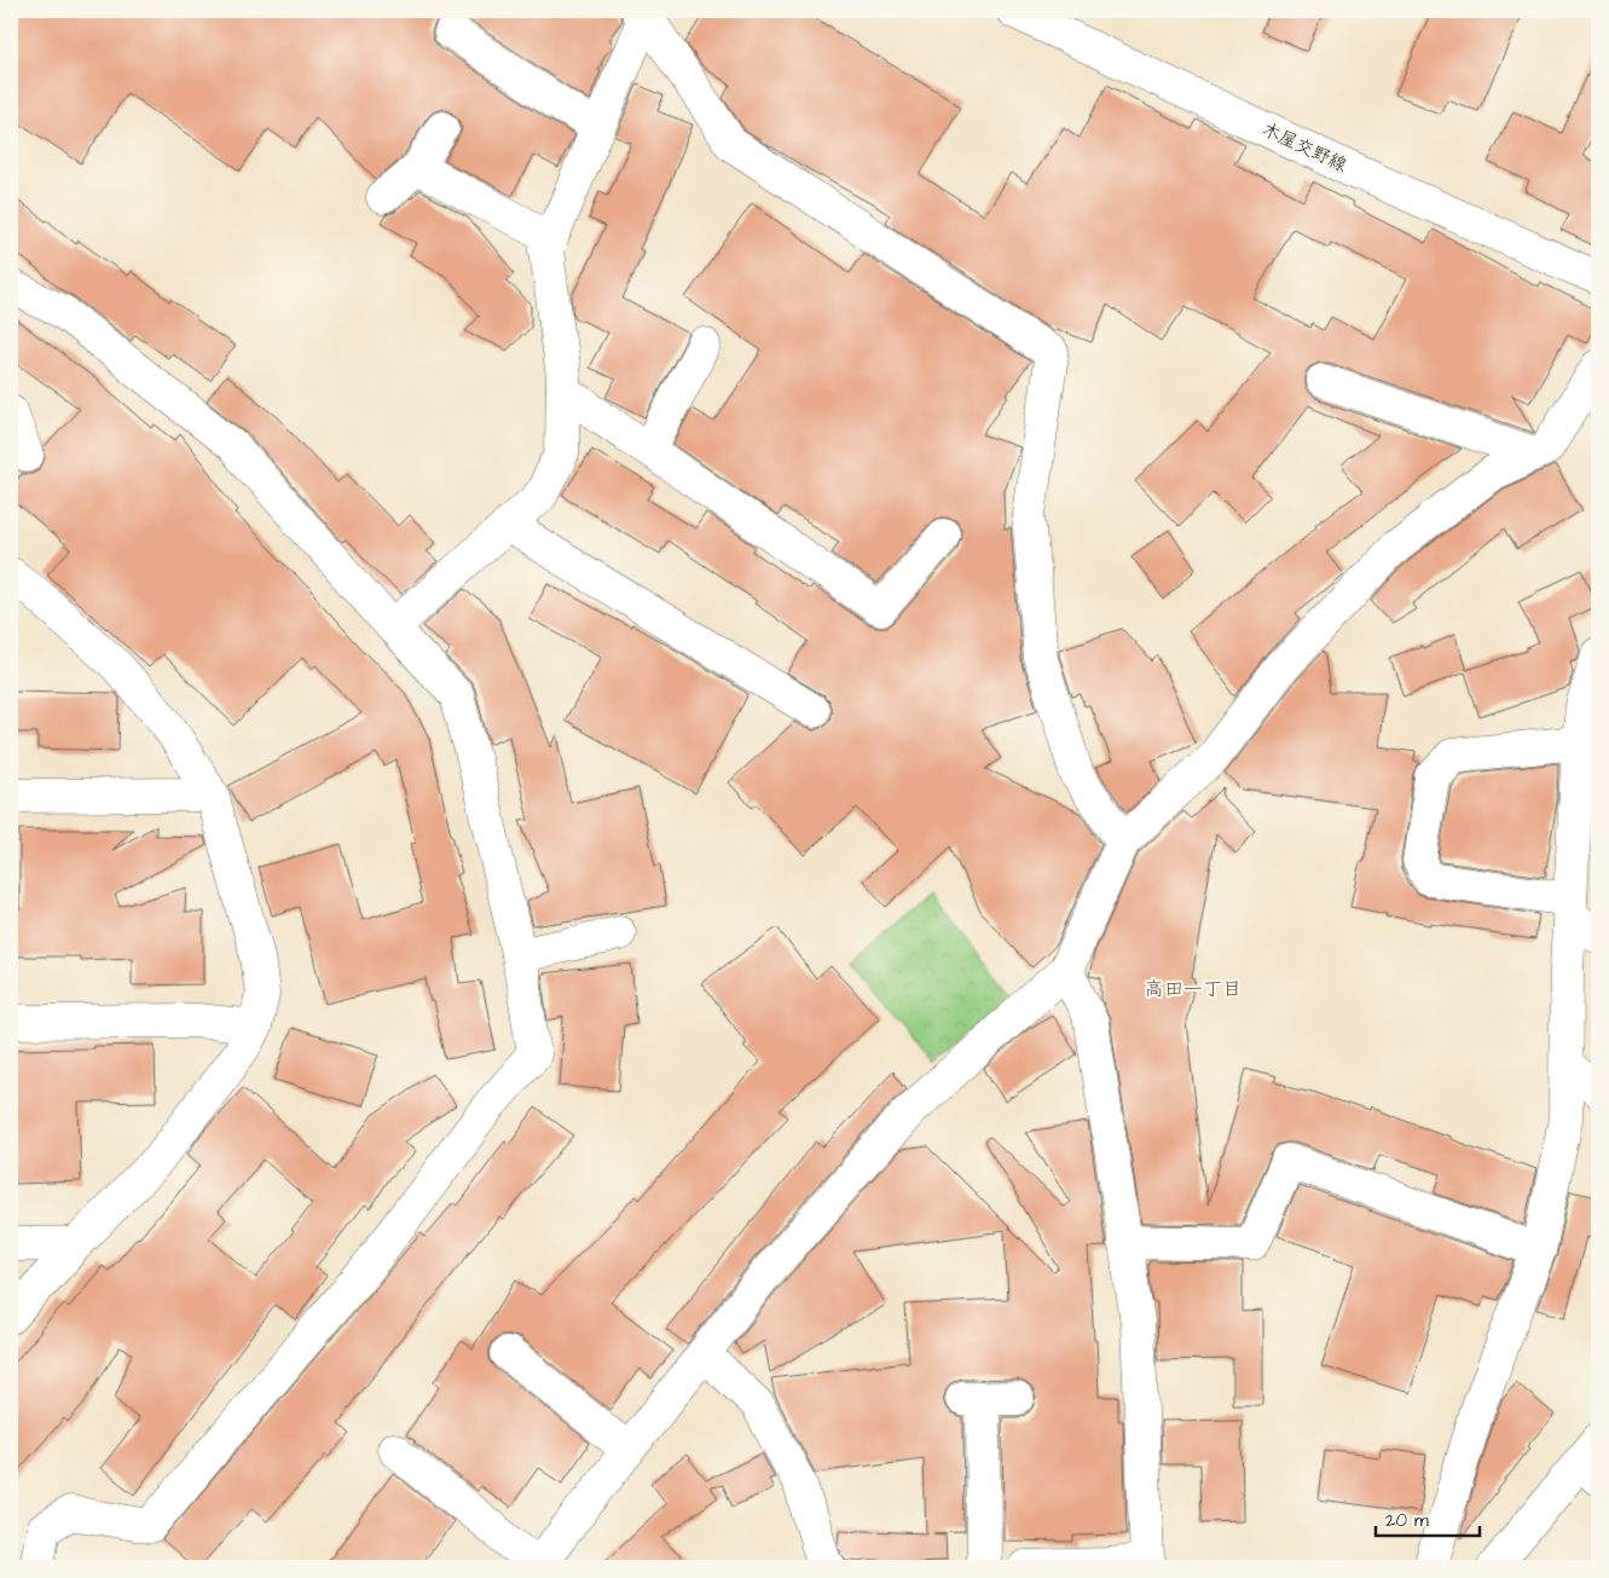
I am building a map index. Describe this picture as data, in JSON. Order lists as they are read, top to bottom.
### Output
{
  "streets": {
    "street": ["木屋交野線"]
  },
  "districts": ["高田一丁目"],
  "scale_bar": "20 m"
}
